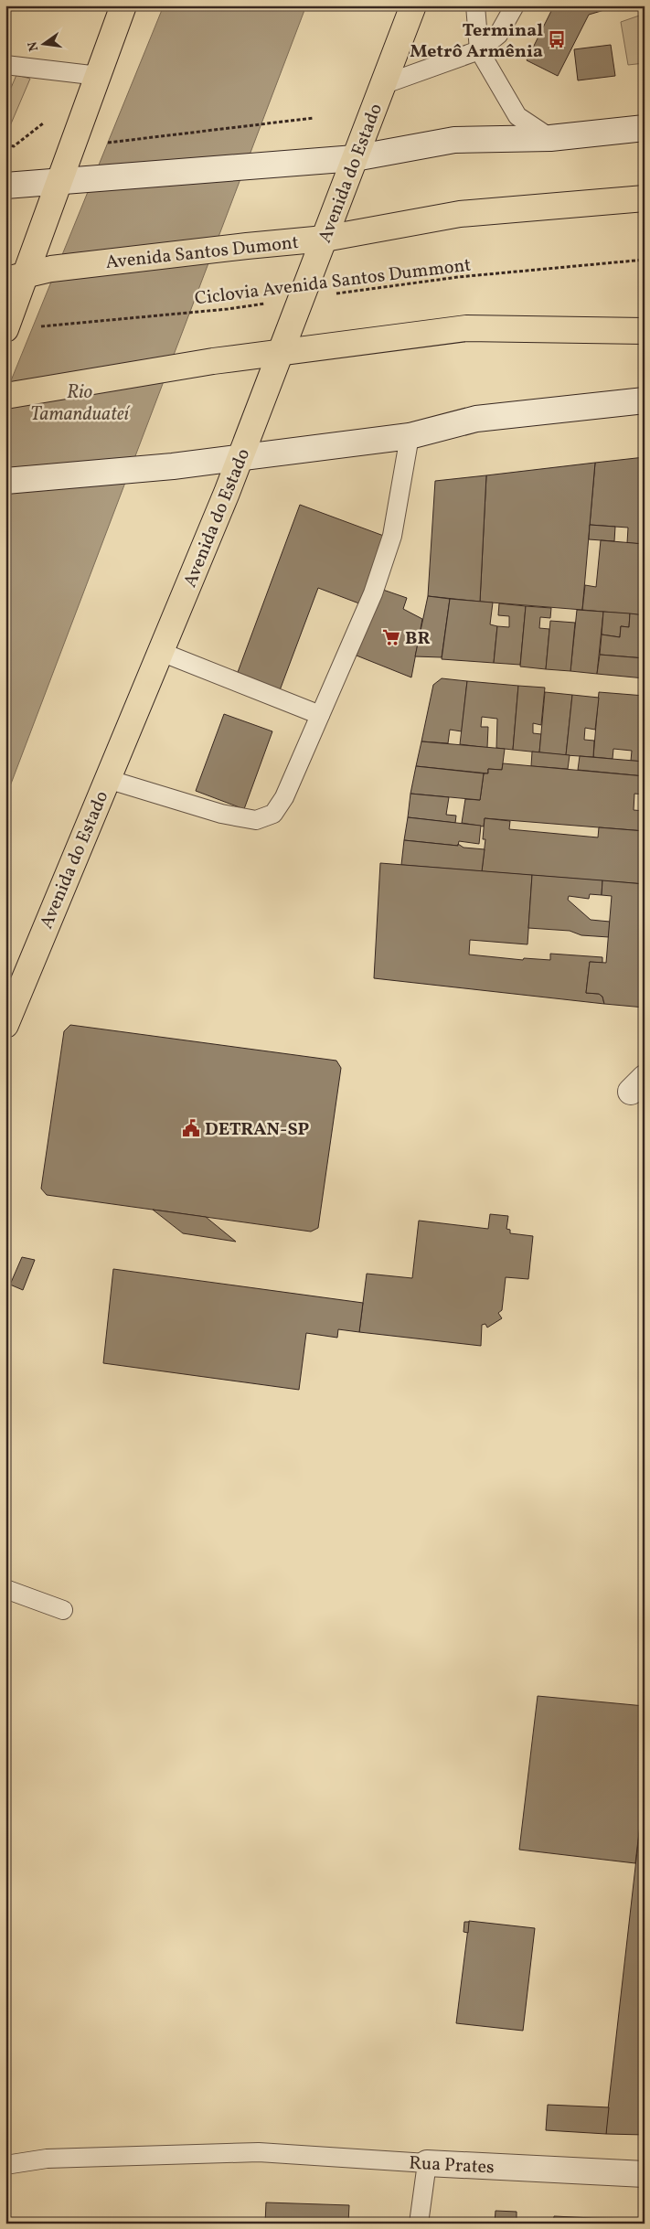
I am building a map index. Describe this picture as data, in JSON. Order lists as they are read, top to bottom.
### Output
{
  "streets": {
    "highway": ["Avenida do Estado", "Avenida Santos Dumont"],
    "main road": ["Rua Prates"],
    "path": ["Ciclovia Avenida Santos Dummont"]
  },
  "crossings": [
    ["Avenida do Estado", "Avenida Santos Dumont"],
    ["Avenida do Estado", "Ciclovia Avenida Santos Dummont"]
  ],
  "water": ["Rio Tamanduateí"],
  "places": {
    "bus stop": ["Terminal Metrô Armênia"],
    "supermarket": ["BR"],
    "public building": ["DETRAN-SP"]
  },
  "north": "left"
}
